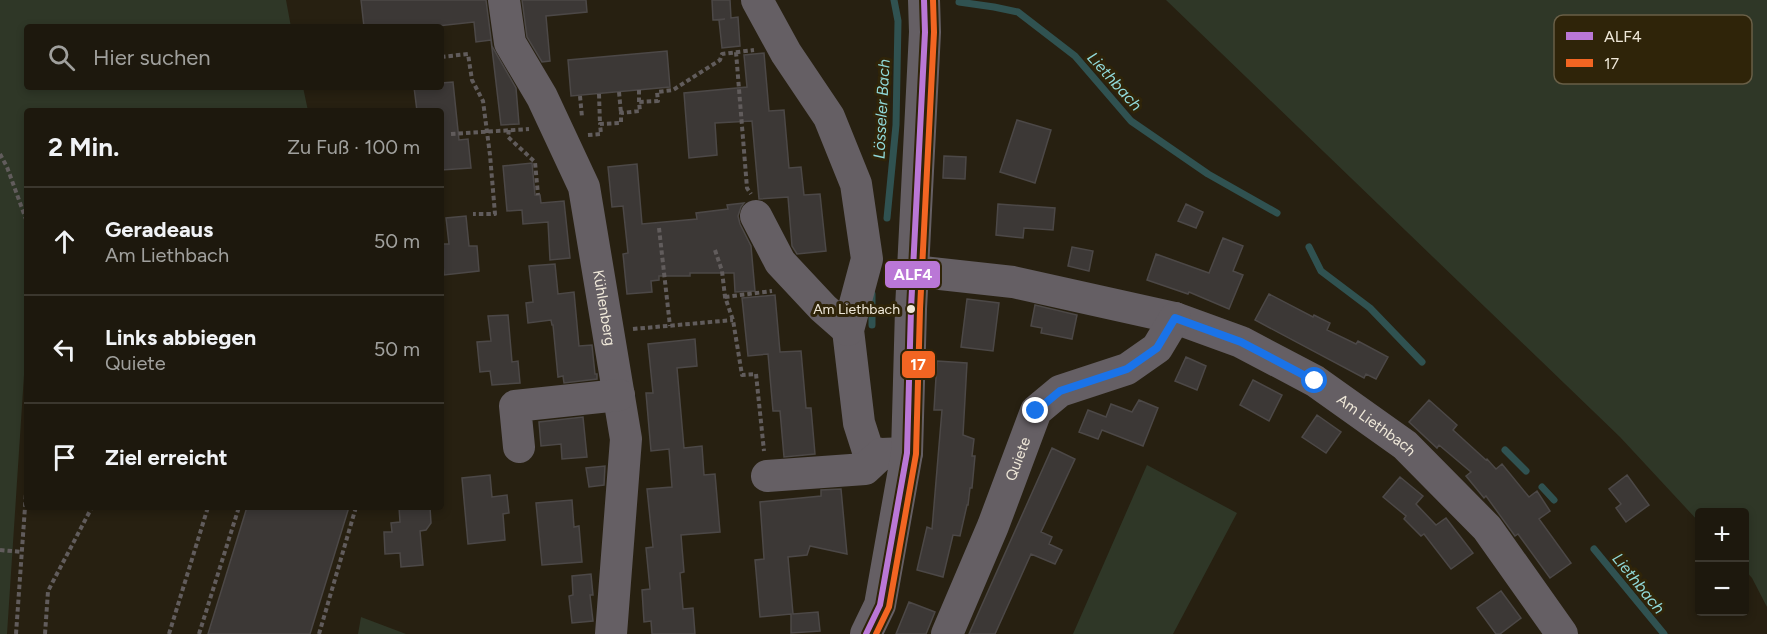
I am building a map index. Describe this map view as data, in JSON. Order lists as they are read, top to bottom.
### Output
{
  "streets": {
    "street": ["Kühlenberg", "Am Liethbach", "Quiete"]
  },
  "crossings": [
    ["Am Liethbach", "Quiete"]
  ],
  "water": ["Liethbach", "Lösseler Bach"],
  "places": ["Am Liethbach"],
  "lines": ["transit line ALF4", "transit line 17"],
  "legend": ["ALF4", "17"],
  "page": {
    "search": "Hier suchen",
    "heading": ["2 Min.", "Zu Fuß · 100 m"],
    "list": [
      ["Geradeaus", "Am Liethbach", "50 m"],
      ["Links abbiegen", "Quiete", "50 m"],
      "Ziel erreicht"
    ],
    "map_buttons": ["+", "−"]
  }
}
